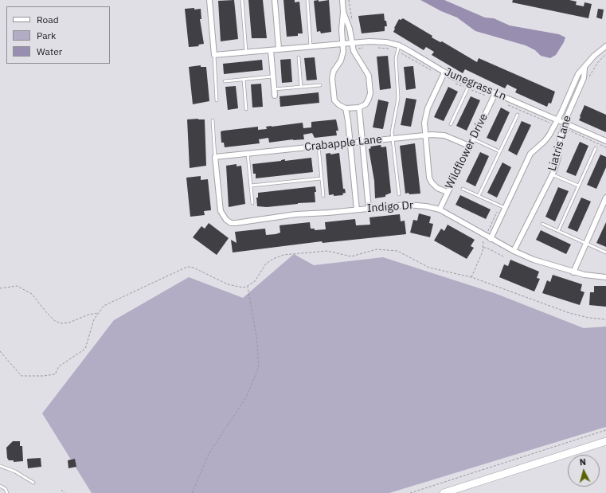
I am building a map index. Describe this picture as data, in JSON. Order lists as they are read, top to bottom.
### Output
{
  "streets": {
    "street": [
      "Junegrass Ln",
      "Crabapple Lane",
      "Liatris Lane",
      "Wildflower Drive",
      "Indigo Dr"
    ]
  },
  "crossings": [
    ["Junegrass Ln", "Liatris Lane"],
    ["Junegrass Ln", "Wildflower Drive"],
    ["Crabapple Lane", "Wildflower Drive"],
    ["Crabapple Lane", "Indigo Dr"],
    ["Liatris Lane", "Indigo Dr"],
    ["Wildflower Drive", "Indigo Dr"]
  ],
  "legend": ["Road", "Park", "Water"],
  "north": "top"
}
